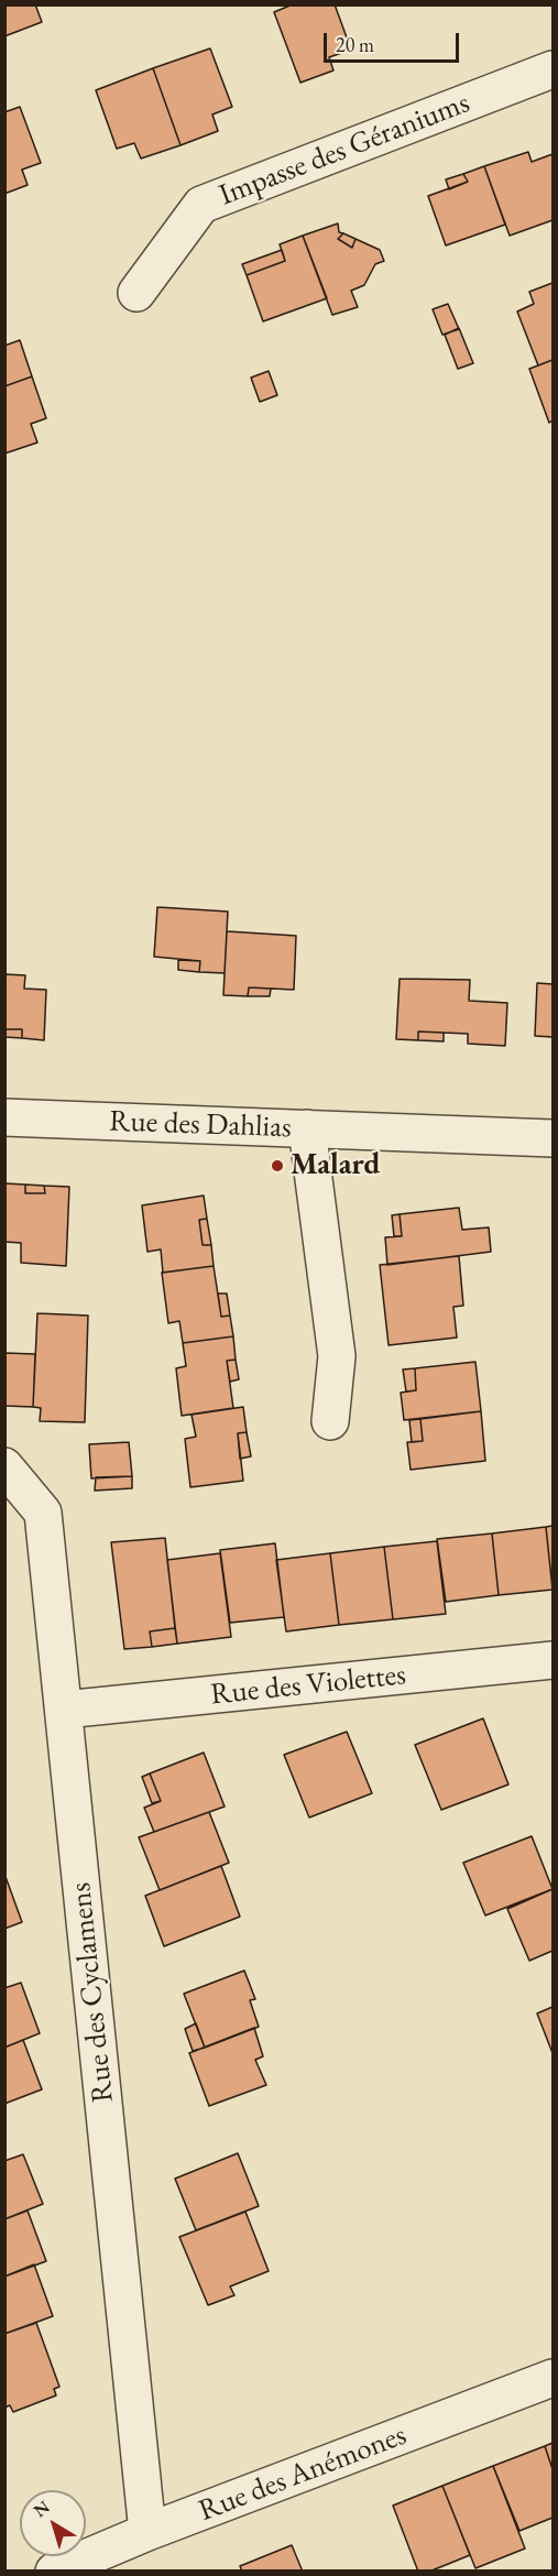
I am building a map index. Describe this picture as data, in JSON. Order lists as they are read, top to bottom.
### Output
{
  "streets": {
    "street": [
      "Impasse des Géraniums",
      "Rue des Dahlias",
      "Rue des Violettes",
      "Rue des Cyclamens",
      "Rue des Anémones"
    ]
  },
  "crossings": [
    ["Rue des Violettes", "Rue des Cyclamens"],
    ["Rue des Cyclamens", "Rue des Anémones"]
  ],
  "places": ["Malard"],
  "scale_bar": "20 m",
  "north": "top left"
}
